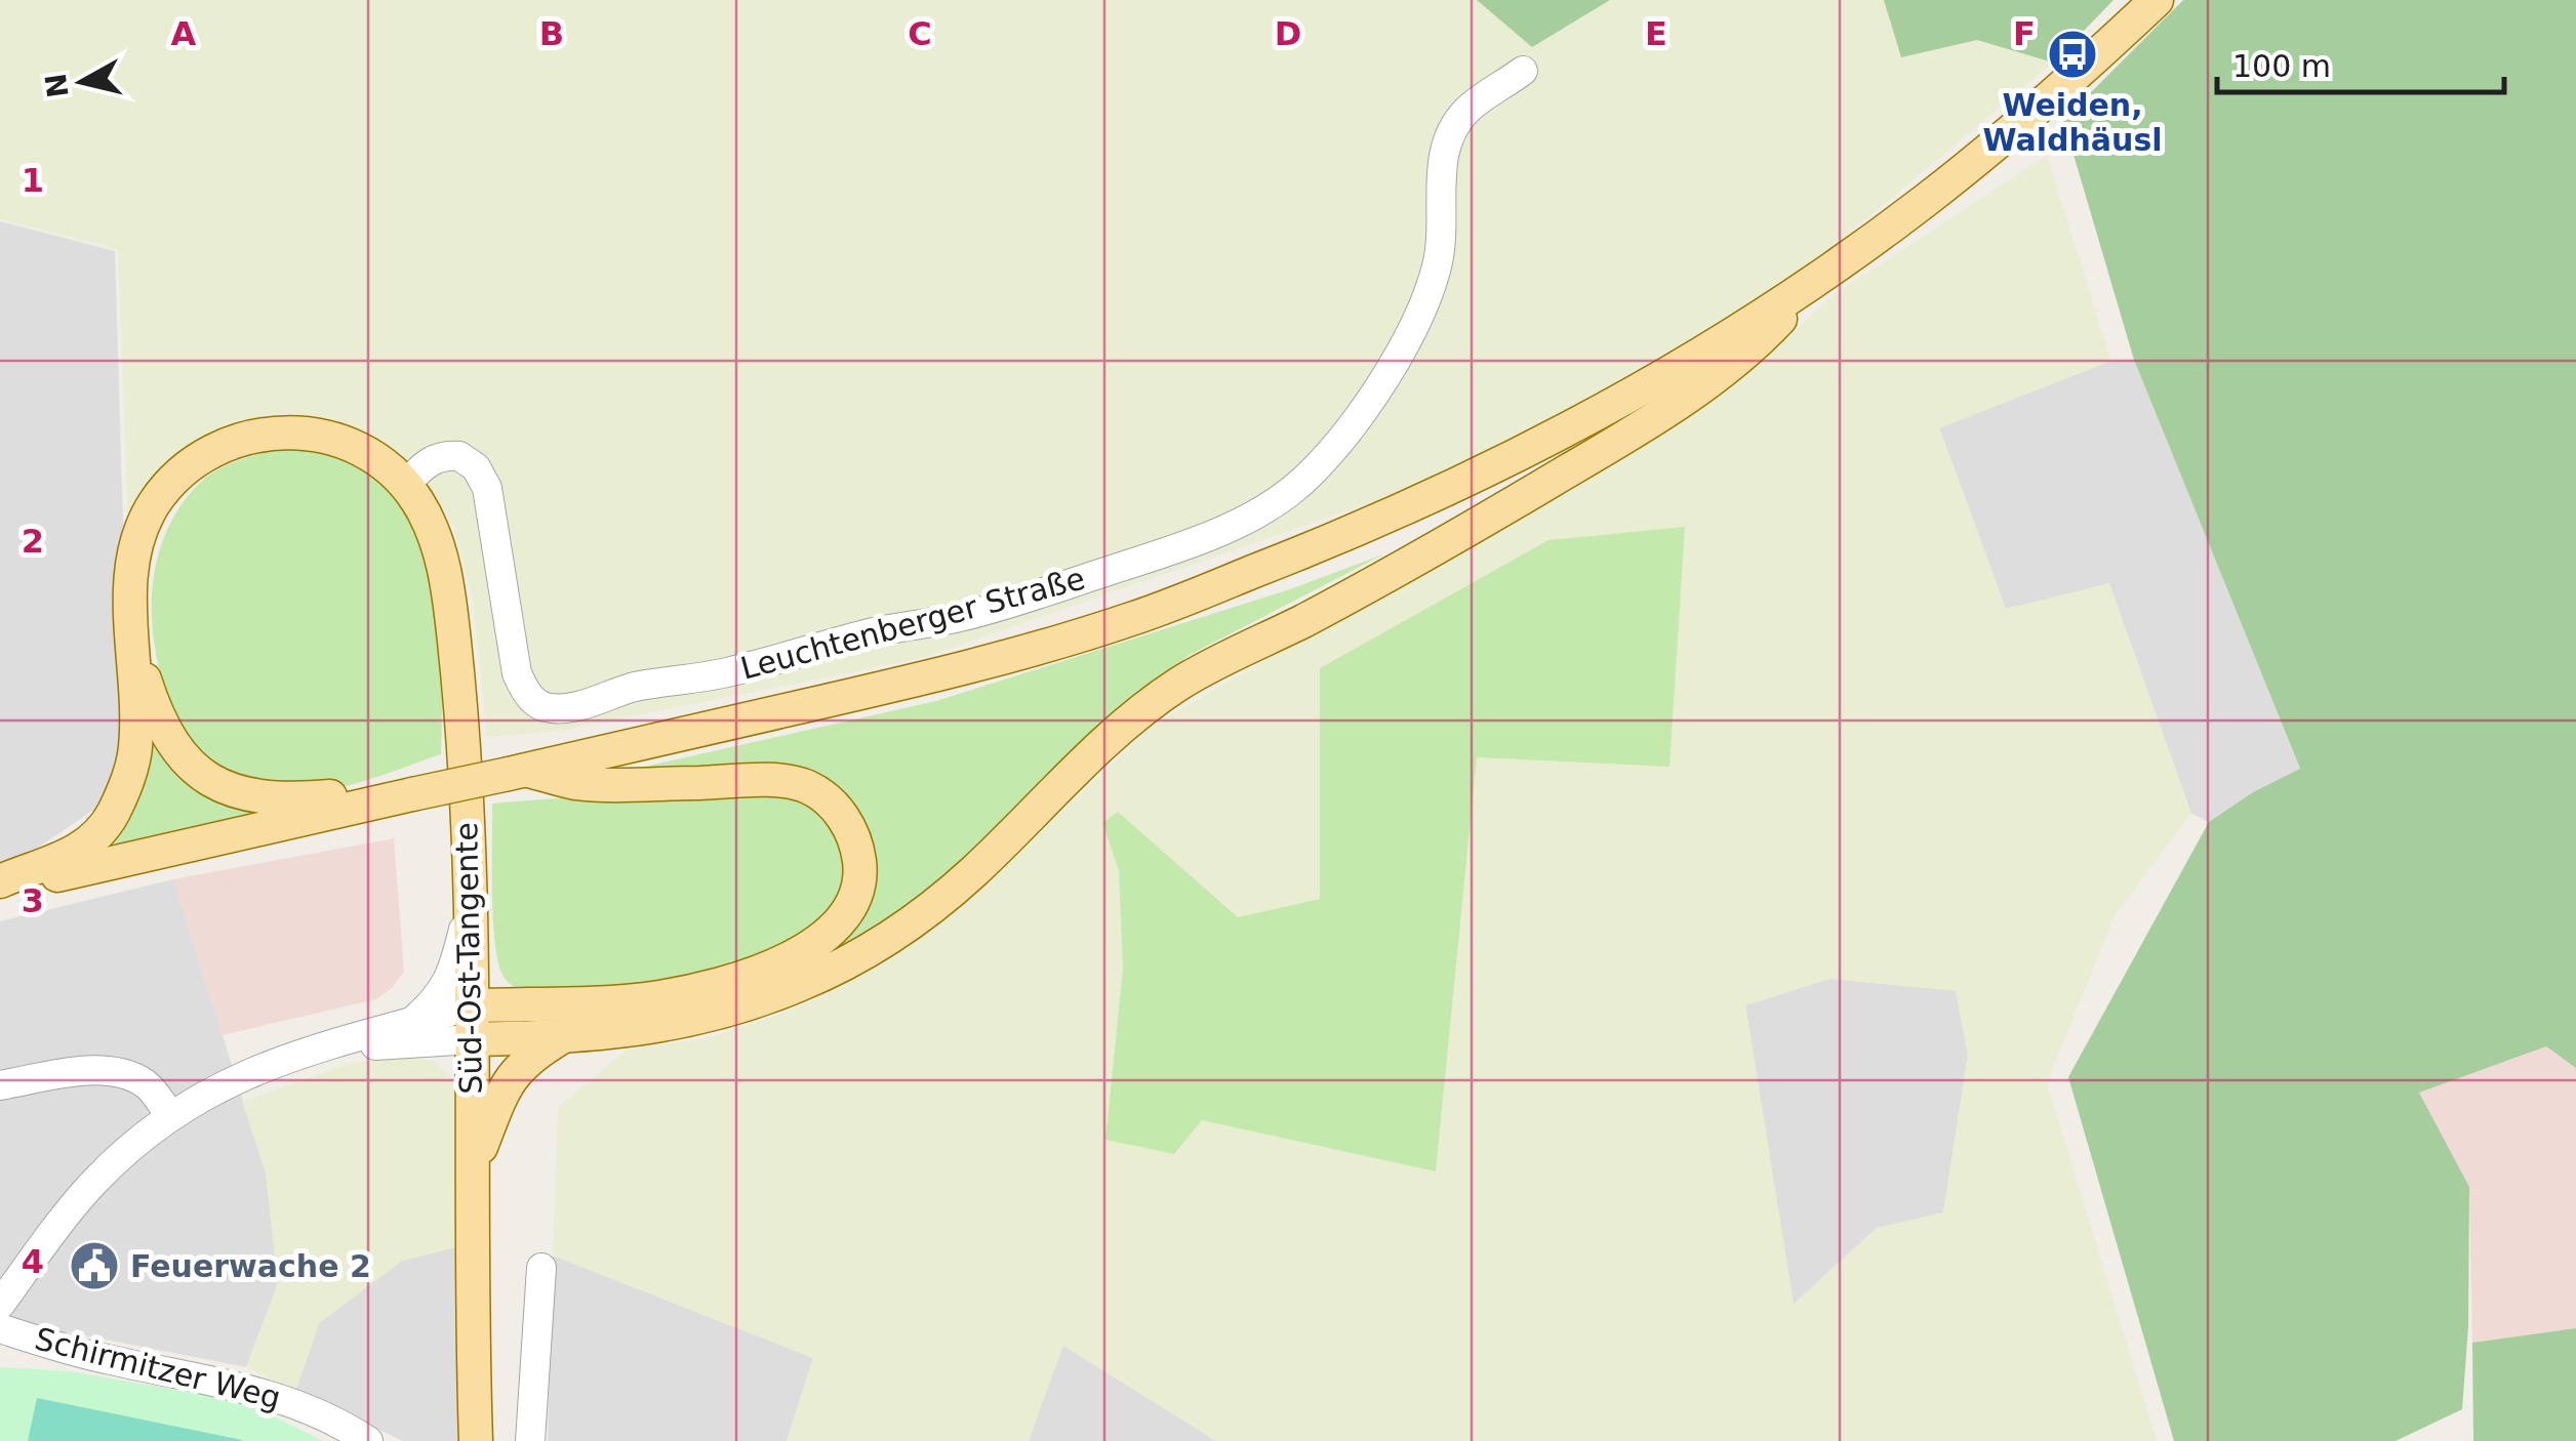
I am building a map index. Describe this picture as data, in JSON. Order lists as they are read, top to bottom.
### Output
{
  "streets": {
    "main road": ["Süd-Ost-Tangente"],
    "street": ["Leuchtenberger Straße", "Schirmitzer Weg"]
  },
  "crossings": [
    ["Leuchtenberger Straße", "Süd-Ost-Tangente"]
  ],
  "places": {
    "bus stop": ["Weiden, Waldhäusl"],
    "public building": ["Feuerwache 2"]
  },
  "scale_bar": "100 m",
  "north": "left",
  "grid": {
    "columns": [
      "A",
      "B",
      "C",
      "D",
      "E",
      "F"
    ],
    "rows": [
      "1",
      "2",
      "3",
      "4"
    ]
  }
}
